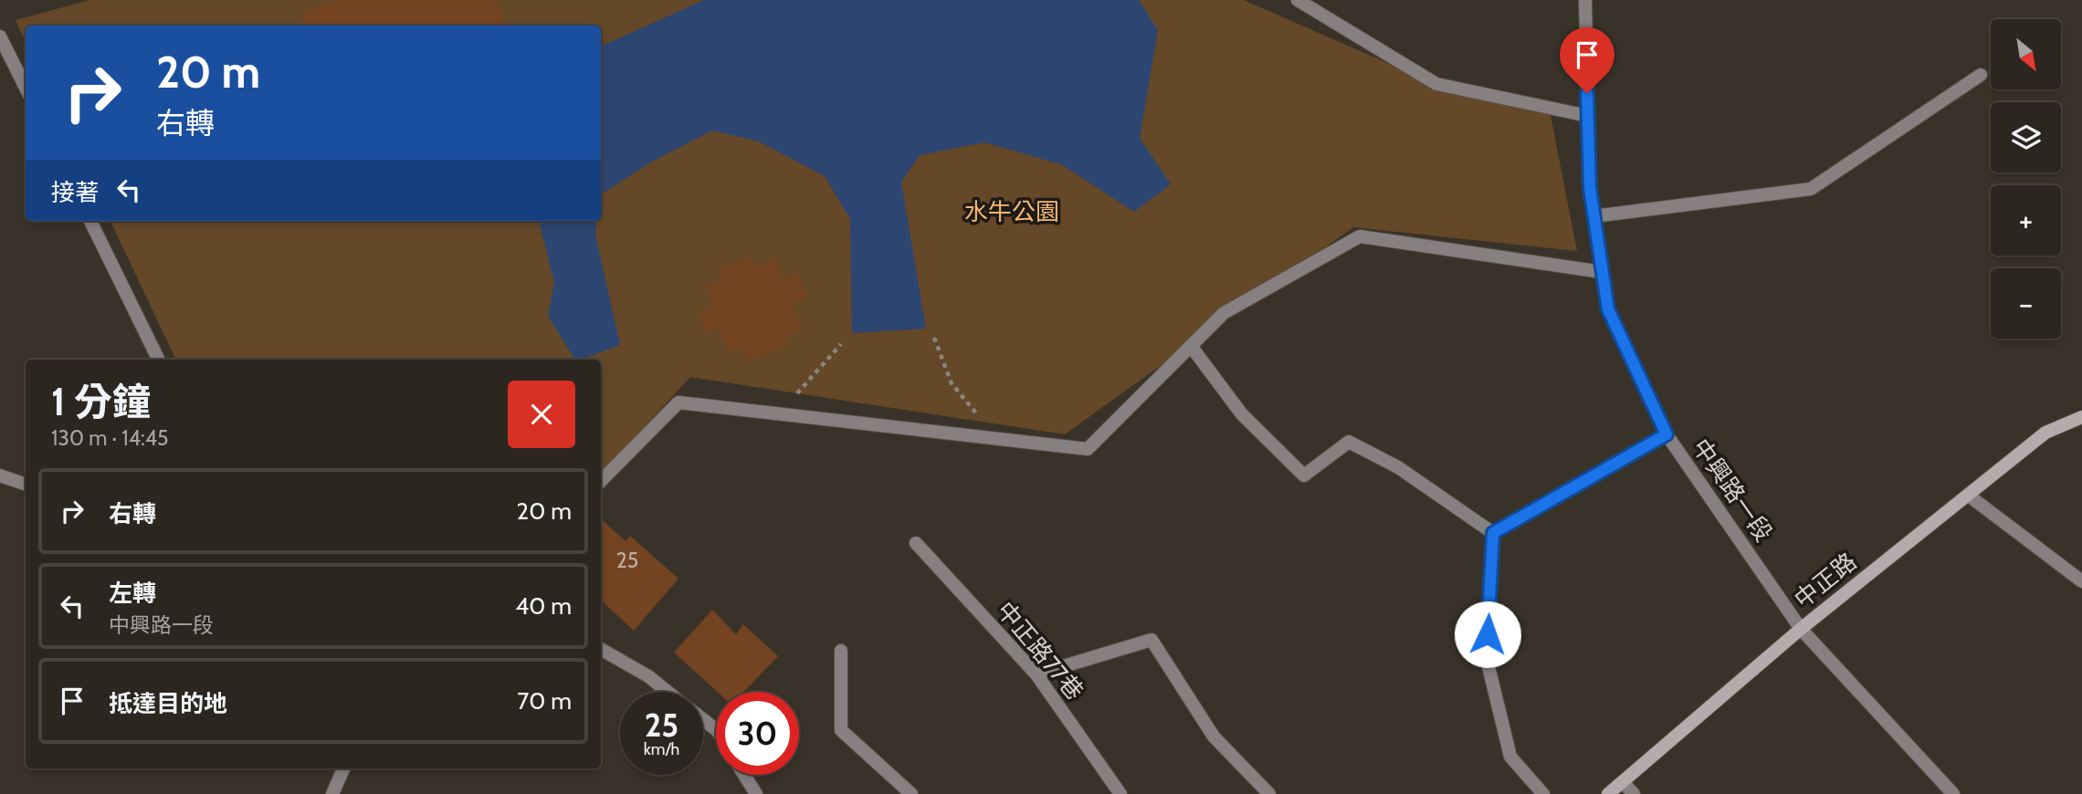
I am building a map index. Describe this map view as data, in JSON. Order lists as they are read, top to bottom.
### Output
{
  "streets": {
    "street": ["中興路一段", "中正路", "中正路77巷"]
  },
  "crossings": [
    ["中興路一段", "中正路"]
  ],
  "parks": ["水牛公園"],
  "house_numbers": ["25"],
  "north": "bottom right",
  "page": {
    "map_buttons": ["+", "−"],
    "turn": ["20 m", "右轉"],
    "then": "接著",
    "heading": ["1 分鐘", "130 m · 14:45"],
    "list": [
      {
        "name": "右轉",
        "value": "20 m"
      },
      {
        "name": "左轉",
        "note": "中興路一段",
        "value": "40 m"
      },
      {
        "name": "抵達目的地",
        "value": "70 m"
      }
    ],
    "speed": "25 km/h",
    "limit": "30"
  }
}
